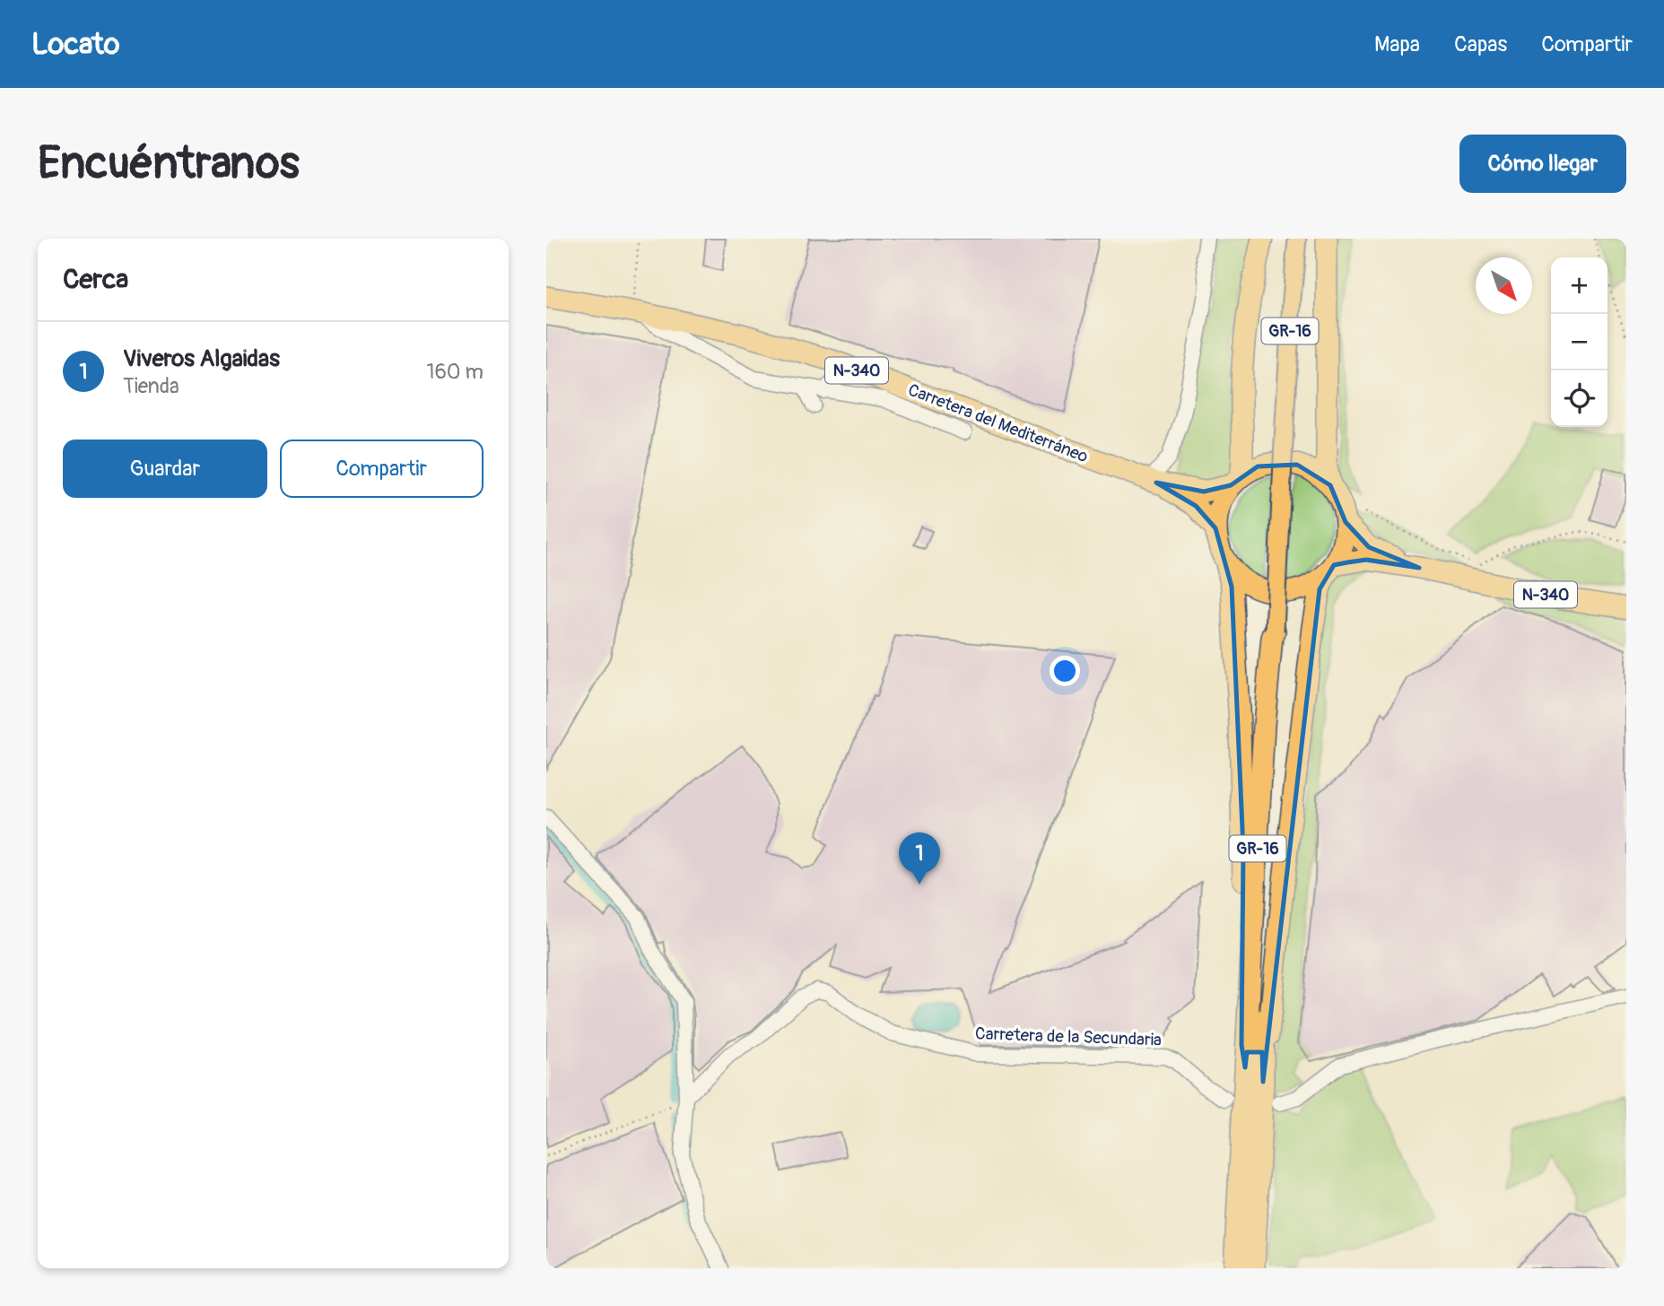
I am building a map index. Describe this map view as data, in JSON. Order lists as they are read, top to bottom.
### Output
{
  "streets": {
    "highway": ["GR-16", "N-340", "Carretera del Mediterráneo"],
    "street": ["Carretera de la Secundaria"]
  },
  "crossings": [
    ["N-340", "Carretera del Mediterráneo"]
  ],
  "north": "bottom right",
  "page": {
    "header": "Locato",
    "nav": ["Mapa", "Capas", "Compartir"],
    "buttons": [
      "Cómo llegar",
      ["Guardar", "Compartir"]
    ],
    "title": "Encuéntranos",
    "heading": "Cerca",
    "map_buttons": ["+", "−"],
    "list": [
      {
        "mark": "1",
        "name": "Viveros Algaidas",
        "note": "Tienda",
        "value": "160 m"
      }
    ],
    "pins": "1"
  }
}
